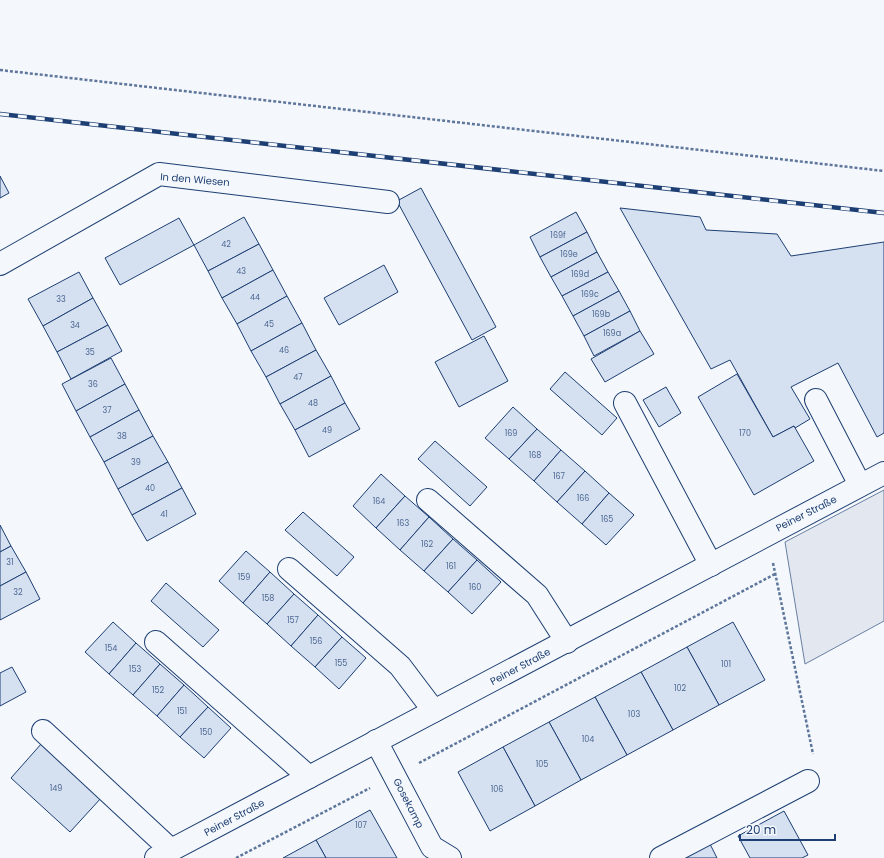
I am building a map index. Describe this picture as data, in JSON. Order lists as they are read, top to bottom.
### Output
{
  "streets": {
    "main road": ["In den Wiesen", "Peiner Straße", "Gosekamp"]
  },
  "crossings": [
    ["Peiner Straße", "Gosekamp"]
  ],
  "house_numbers": [
    "169f",
    "42",
    "169e",
    "43",
    "169d",
    "169c",
    "44",
    "33",
    "169b",
    "45",
    "34",
    "169a",
    "46",
    "35",
    "47",
    "36",
    "48",
    "37",
    "49",
    "169",
    "170",
    "38",
    "168",
    "39",
    "167",
    "40",
    "166",
    "164",
    "41",
    "165",
    "163",
    "162",
    "31",
    "161",
    "159",
    "160",
    "32",
    "158",
    "157",
    "156",
    "154",
    "155",
    "101",
    "153",
    "102",
    "152",
    "151",
    "103",
    "150",
    "104",
    "105",
    "149",
    "106",
    "107"
  ],
  "scale_bar": "20 m"
}
